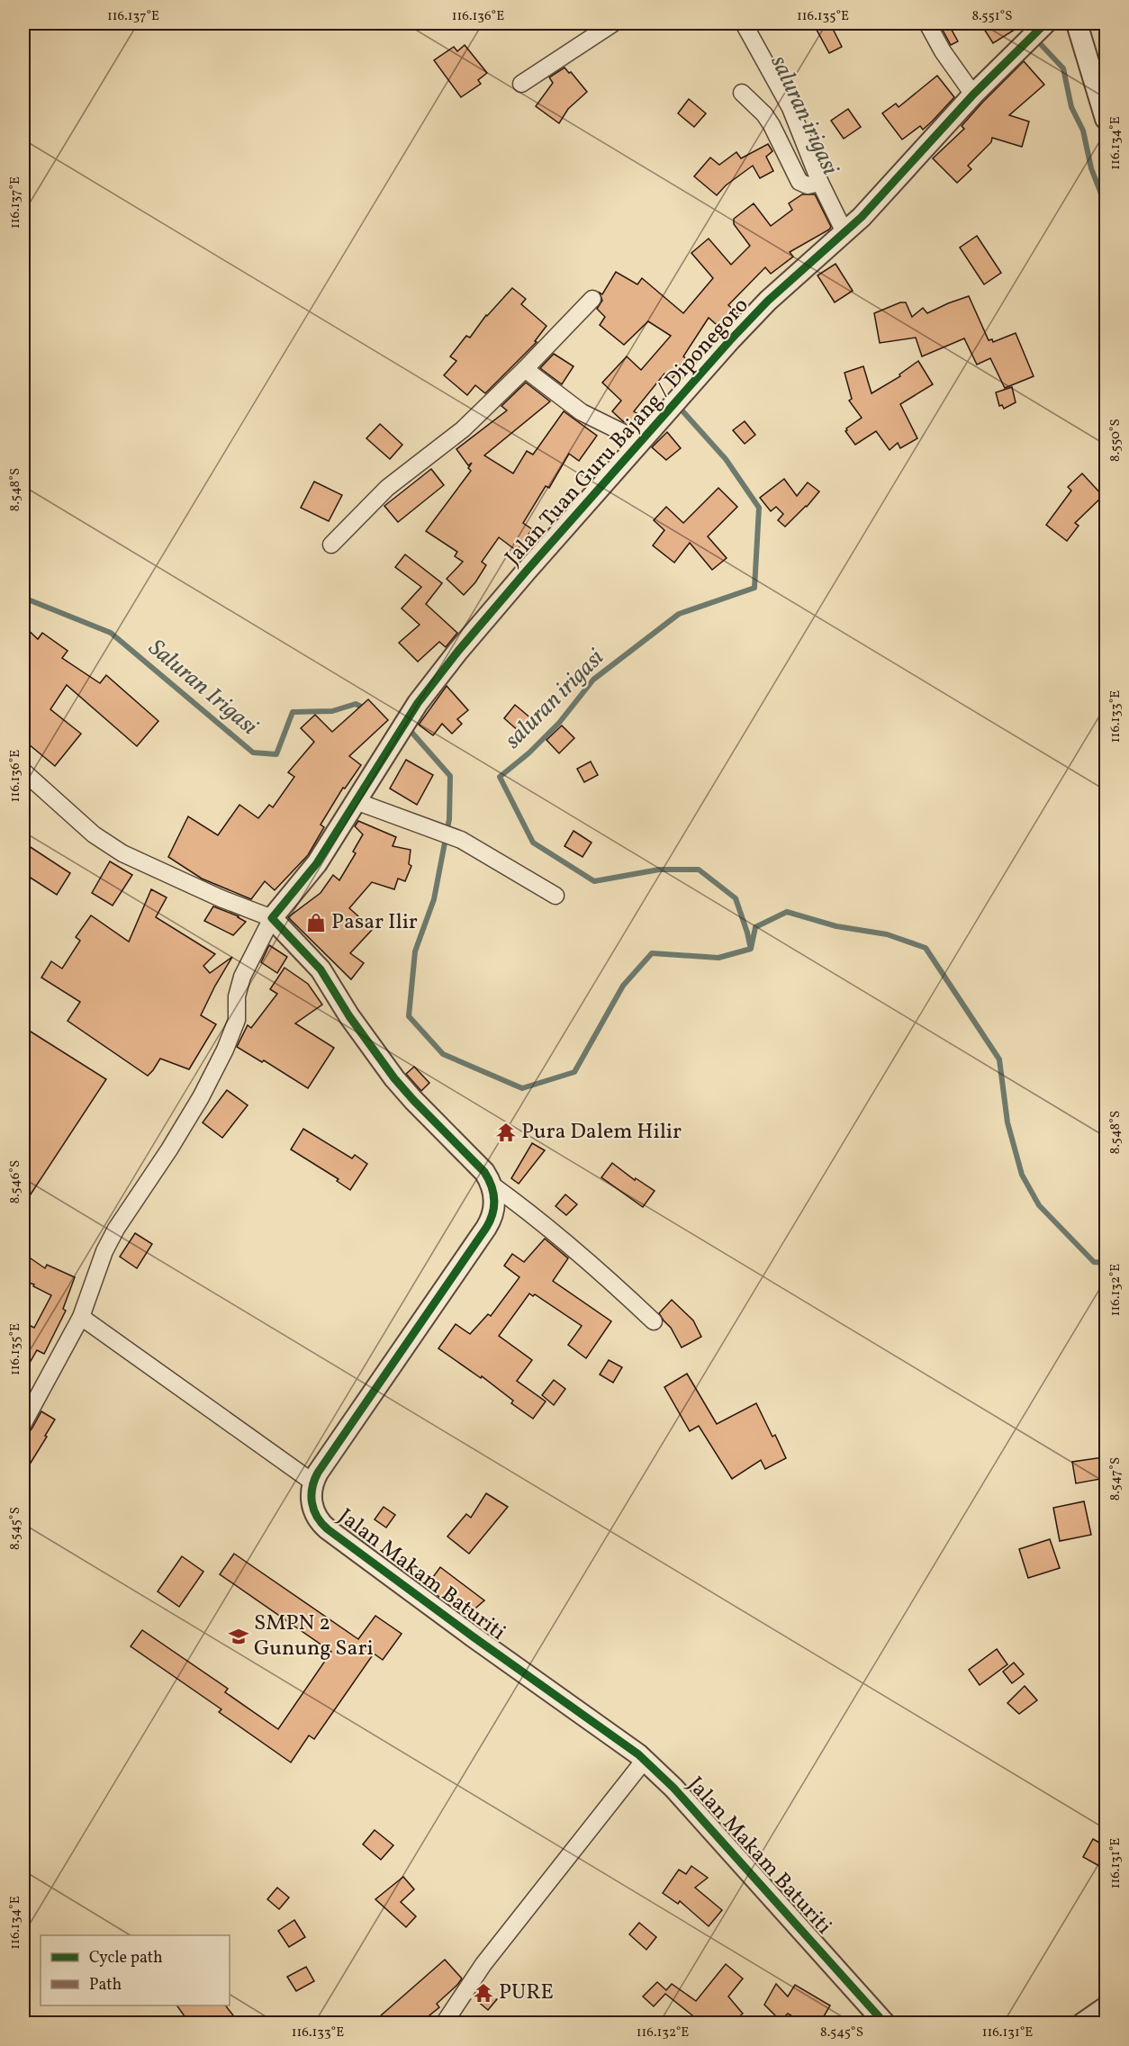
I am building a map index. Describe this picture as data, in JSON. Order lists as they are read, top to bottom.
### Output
{
  "streets": {
    "street": ["Jalan Tuan Guru Bajang / Diponegoro", "Jalan Makam Baturiti"]
  },
  "water": ["saluran irigasi", "Saluran Irigasi"],
  "places": {
    "shop": ["Pasar Ilir"],
    "temple": ["Pura Dalem Hilir", "PURE"],
    "school or university": ["SMPN 2 Gunung Sari"]
  },
  "legend": ["Cycle path", "Path"],
  "coordinates": [
    "116.137°E",
    "116.136°E",
    "116.135°E",
    "8.551°S",
    "116.134°E",
    "8.550°S",
    "8.548°S",
    "116.133°E",
    "8.546°S",
    "116.132°E",
    "8.547°S",
    "8.545°S",
    "116.131°E"
  ]
}
